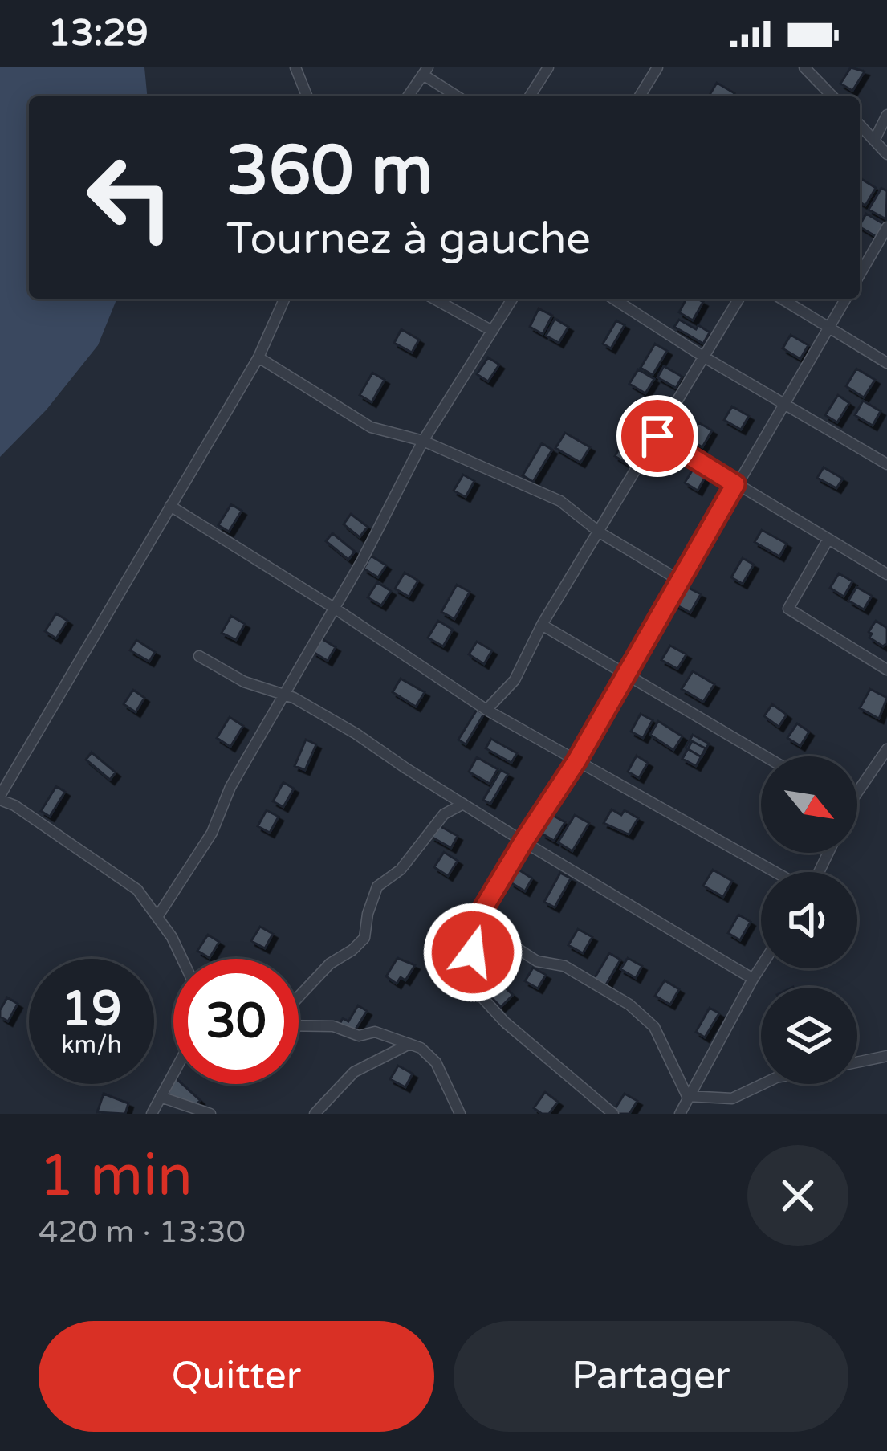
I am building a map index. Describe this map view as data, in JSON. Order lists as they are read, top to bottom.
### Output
{
  "north": "bottom right",
  "page": {
    "status": "13:29",
    "turn": ["360 m", "Tournez à gauche"],
    "speed": "19 km/h",
    "limit": "30",
    "heading": ["1 min", "420 m · 13:30"],
    "buttons": ["Quitter", "Partager"]
  }
}
